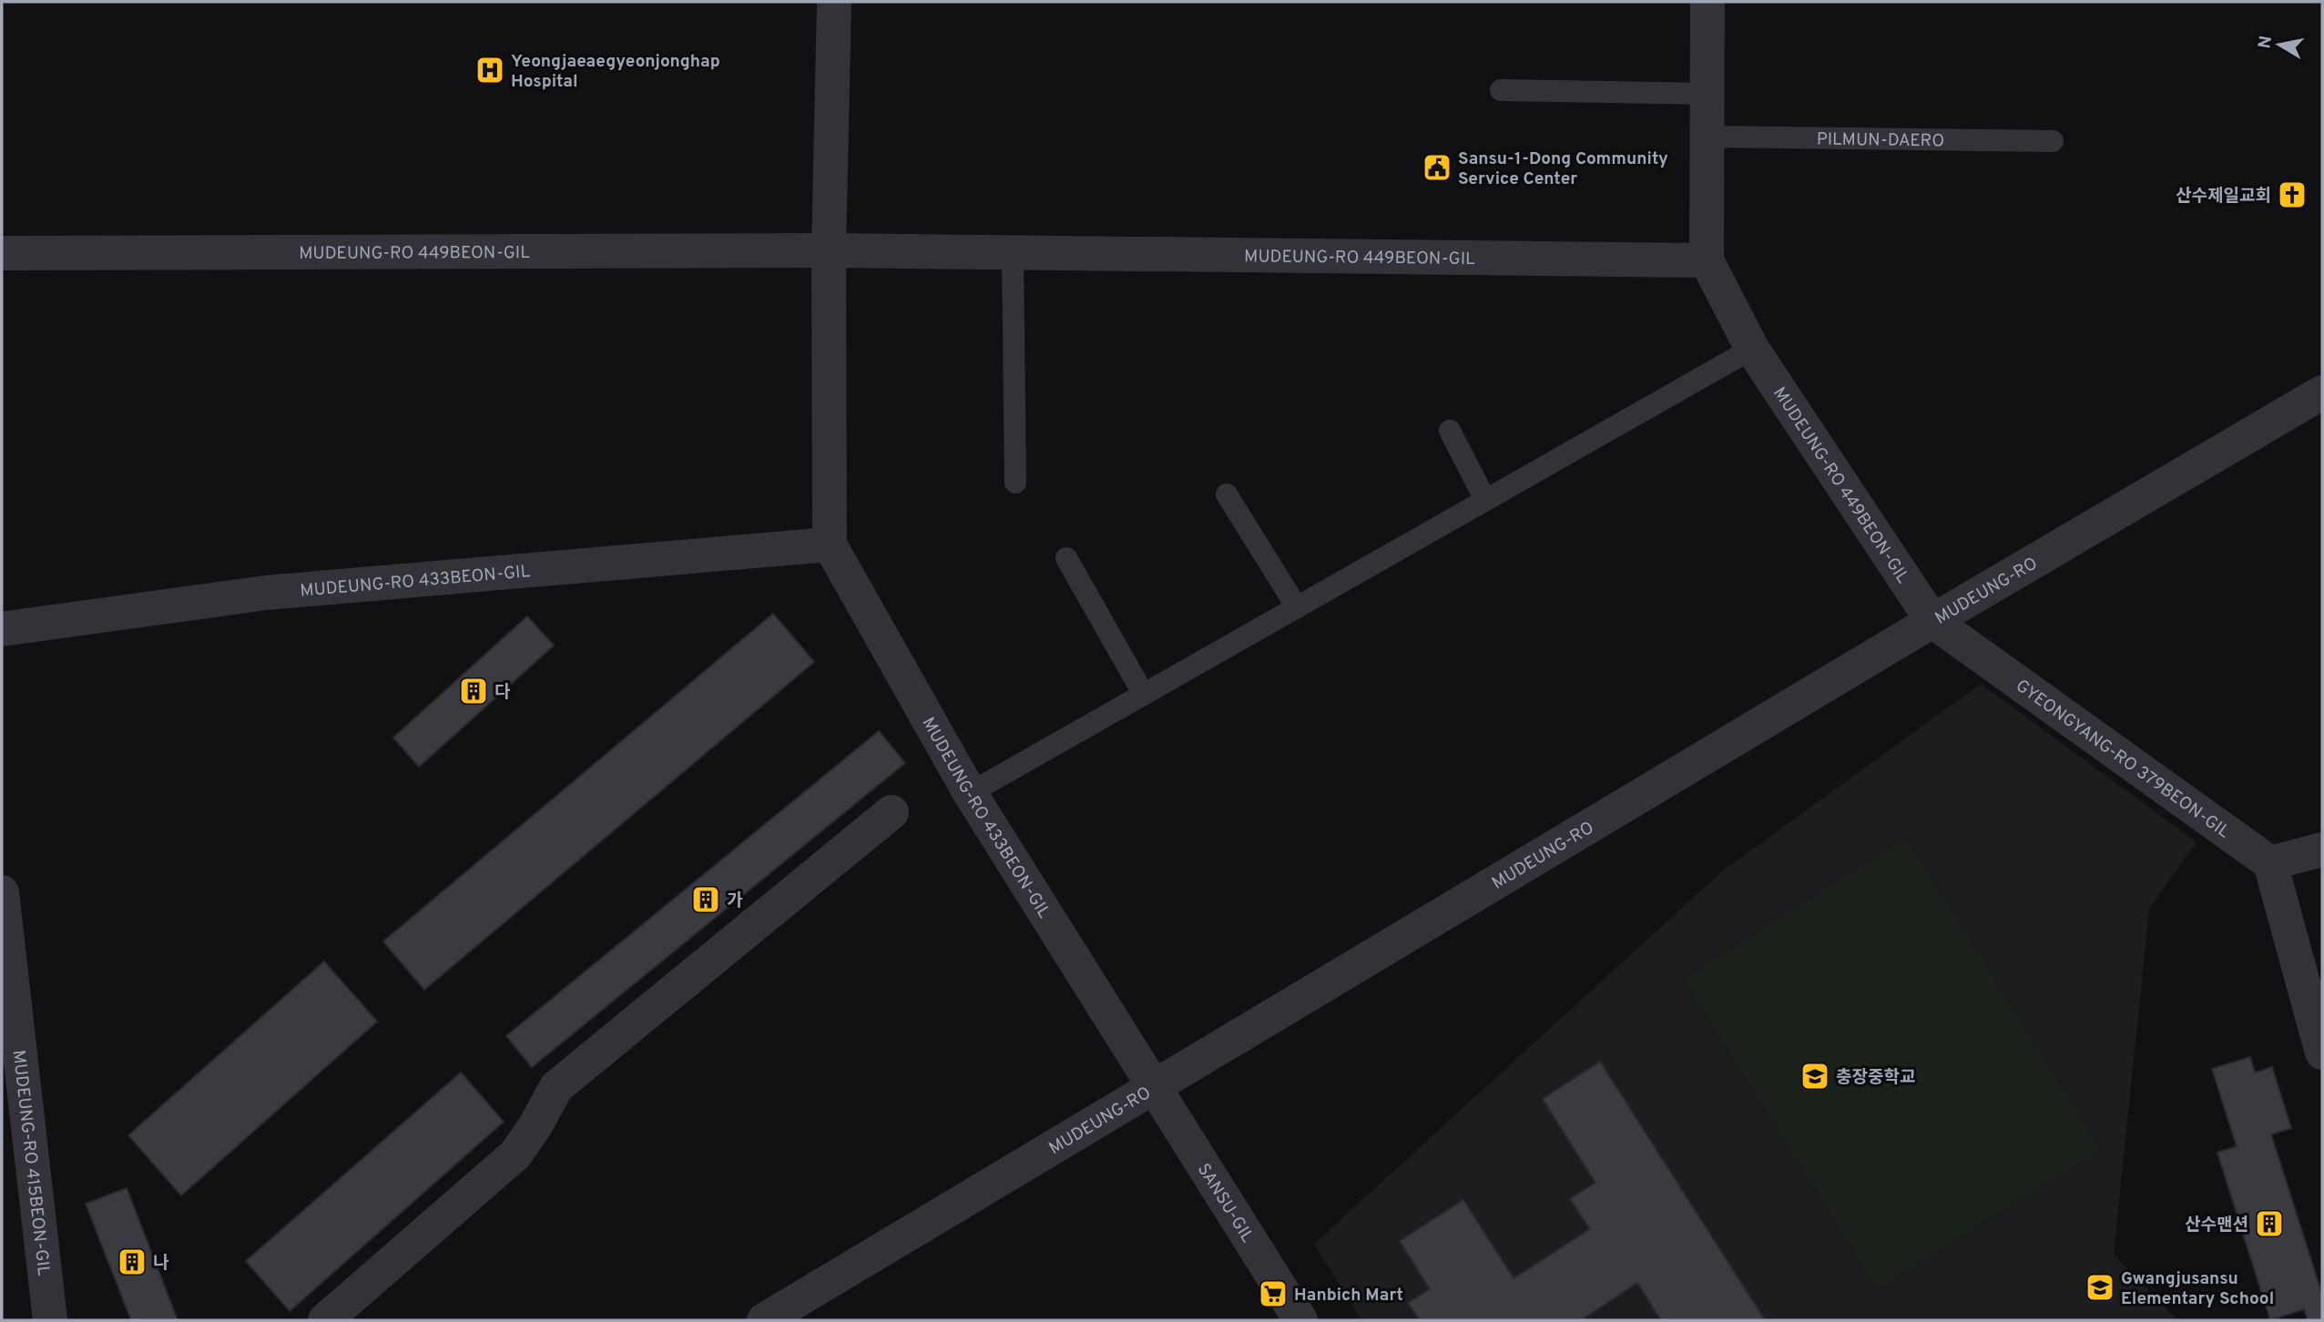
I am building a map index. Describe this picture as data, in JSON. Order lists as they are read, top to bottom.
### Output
{
  "streets": {
    "street": [
      "MUDEUNG-RO 449BEON-GIL",
      "MUDEUNG-RO 433BEON-GIL",
      "MUDEUNG-RO",
      "GYEONGYANG-RO 379BEON-GIL",
      "MUDEUNG-RO 415BEON-GIL",
      "SANSU-GIL"
    ],
    "lane": ["PILMUN-DAERO"]
  },
  "crossings": [
    ["PILMUN-DAERO", "MUDEUNG-RO 449BEON-GIL"],
    ["MUDEUNG-RO 449BEON-GIL", "MUDEUNG-RO 433BEON-GIL"],
    ["MUDEUNG-RO 449BEON-GIL", "MUDEUNG-RO"],
    ["MUDEUNG-RO 449BEON-GIL", "GYEONGYANG-RO 379BEON-GIL"],
    ["MUDEUNG-RO 433BEON-GIL", "MUDEUNG-RO"],
    ["MUDEUNG-RO 433BEON-GIL", "SANSU-GIL"],
    ["MUDEUNG-RO", "GYEONGYANG-RO 379BEON-GIL"],
    ["MUDEUNG-RO", "SANSU-GIL"]
  ],
  "places": {
    "hospital": ["Yeongjaeaegyeonjonghap Hospital"],
    "public building": ["Sansu-1-Dong Community Service Center"],
    "church": ["산수제일교회"],
    "building": [
      "다",
      "가",
      "산수맨션",
      "나"
    ],
    "school or university": ["충장중학교", "Gwangjusansu Elementary School"],
    "supermarket": ["Hanbich Mart"]
  },
  "north": "left"
}
